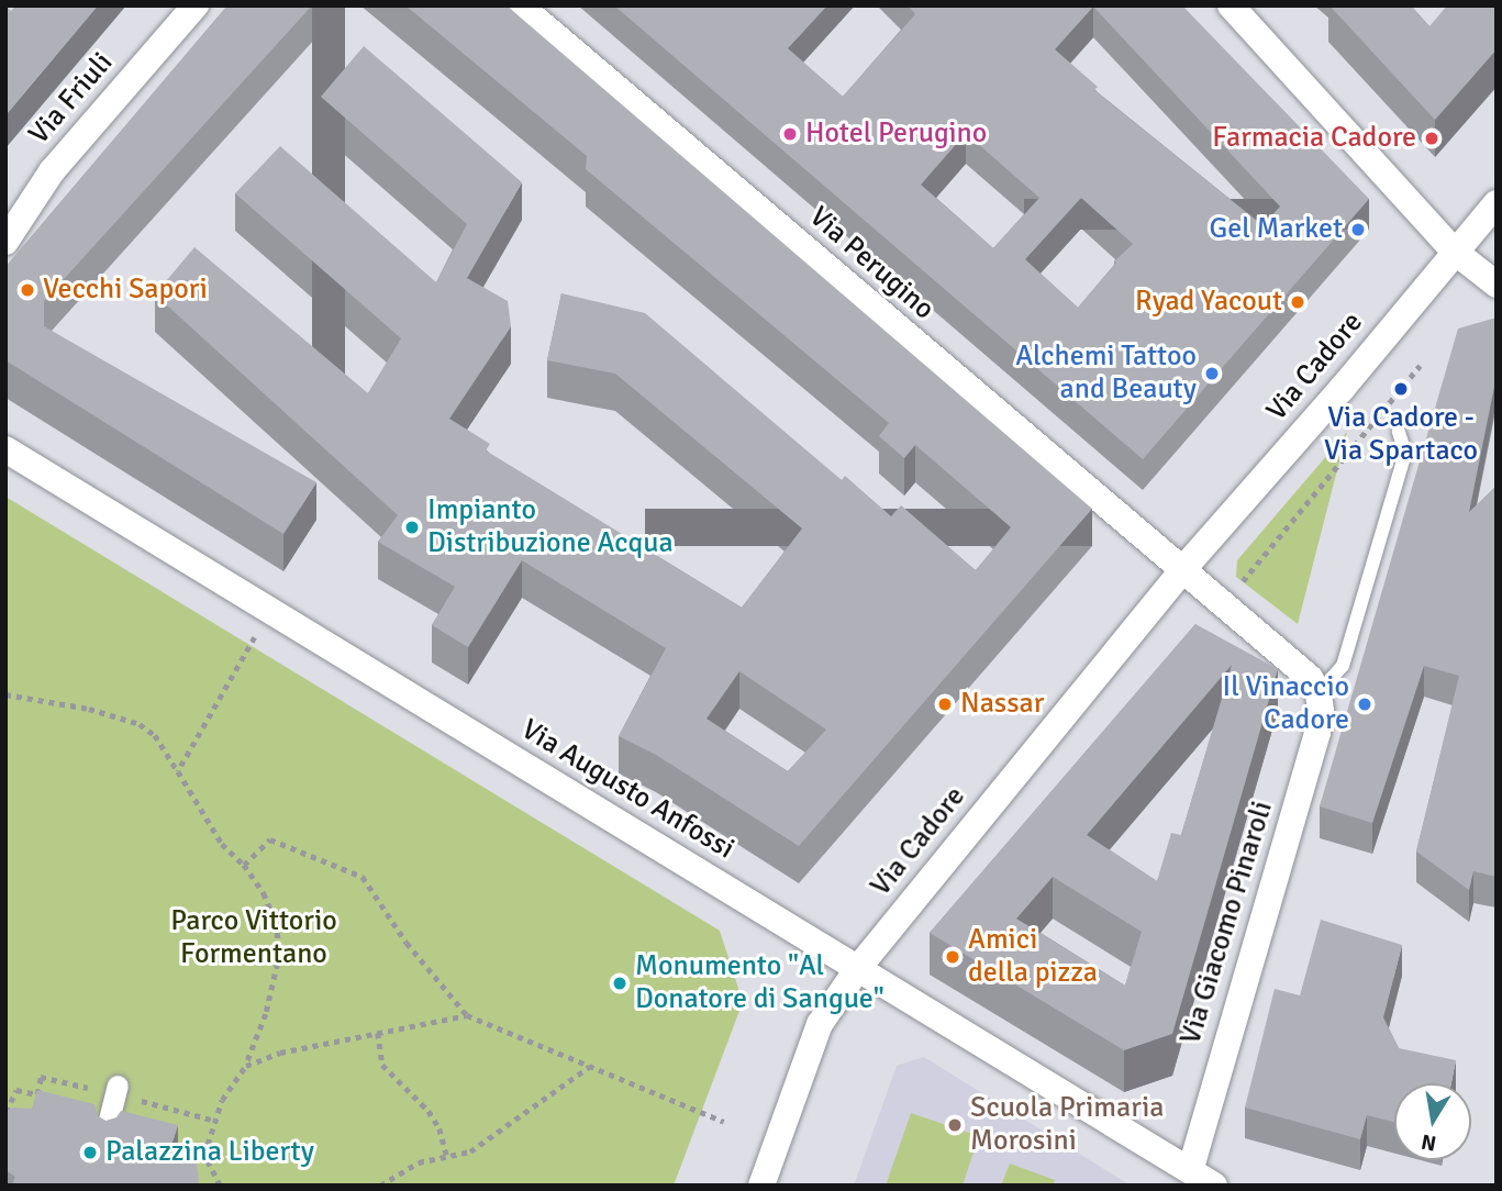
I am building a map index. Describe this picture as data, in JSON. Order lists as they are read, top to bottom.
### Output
{
  "streets": {
    "street": [
      "Via Friuli",
      "Via Perugino",
      "Via Cadore",
      "Via Augusto Anfossi",
      "Via Giacomo Pinaroli"
    ]
  },
  "crossings": [
    ["Via Perugino", "Via Cadore"],
    ["Via Cadore", "Via Augusto Anfossi"],
    ["Via Augusto Anfossi", "Via Giacomo Pinaroli"]
  ],
  "parks": ["Parco Vittorio Formentano"],
  "places": [
    "Hotel Perugino",
    "Farmacia Cadore",
    "Gel Market",
    "Vecchi Sapori",
    "Ryad Yacout",
    "Alchemi Tattoo and Beauty",
    "Via Cadore - Via Spartaco",
    "Impianto Distribuzione Acqua",
    "Nassar",
    "Il Vinaccio Cadore",
    "Amici della pizza",
    "Monumento \"Al Donatore di Sangue\"",
    "Scuola Primaria Morosini",
    "Palazzina Liberty"
  ],
  "north": "bottom"
}
